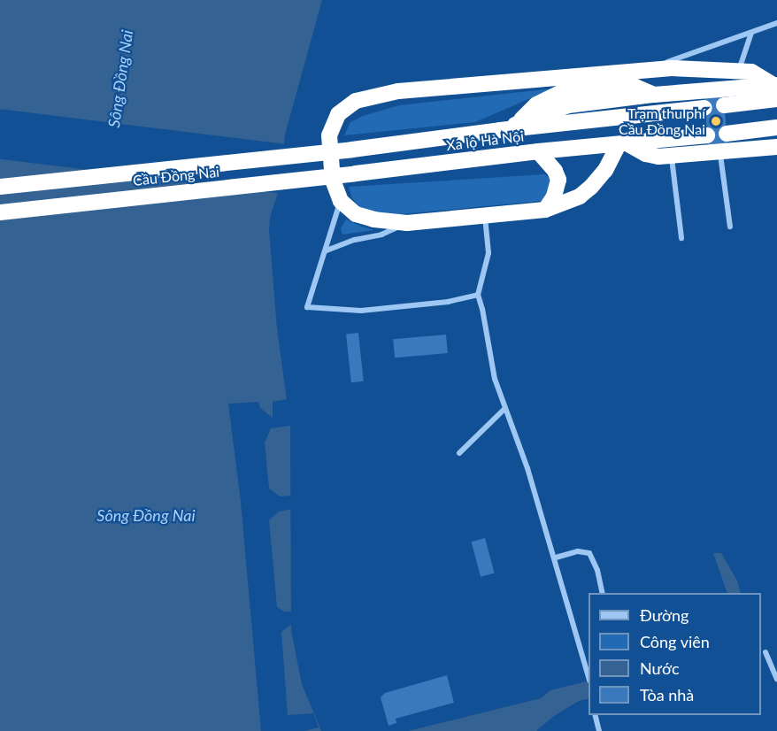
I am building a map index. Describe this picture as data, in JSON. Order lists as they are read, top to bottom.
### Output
{
  "streets": {
    "highway": ["Xa lộ Hà Nội", "Cầu Đồng Nai"]
  },
  "crossings": [
    ["Xa lộ Hà Nội", "Cầu Đồng Nai"]
  ],
  "water": ["Sông Đồng Nai"],
  "places": ["Trạm thu phí Cầu Đồng Nai"],
  "legend": [
    "Đường",
    "Công viên",
    "Nước",
    "Tòa nhà"
  ]
}
